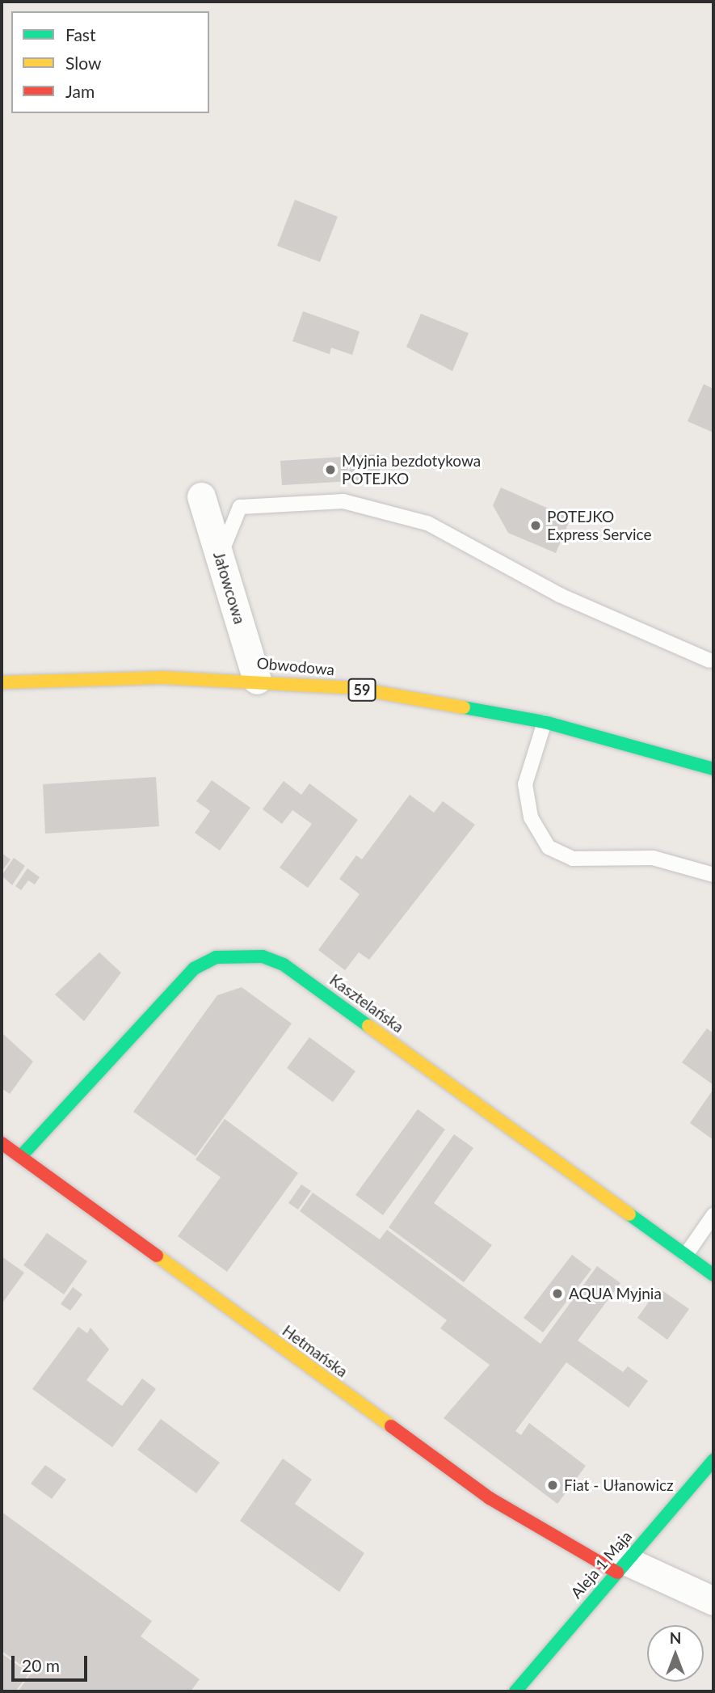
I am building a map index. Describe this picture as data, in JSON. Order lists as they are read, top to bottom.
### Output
{
  "streets": {
    "street": [
      "Jałowcowa",
      "Obwodowa",
      "59",
      "Kasztelańska",
      "Hetmańska",
      "Aleja 1 Maja"
    ]
  },
  "crossings": [
    ["Jałowcowa", "Obwodowa"],
    ["Kasztelańska", "Hetmańska"],
    ["Hetmańska", "Aleja 1 Maja"]
  ],
  "places": [
    "Myjnia bezdotykowa POTEJKO",
    "POTEJKO Express Service",
    "AQUA Myjnia",
    "Fiat - Ułanowicz"
  ],
  "legend": ["Fast", "Slow", "Jam"],
  "scale_bar": "20 m",
  "north": "top"
}
